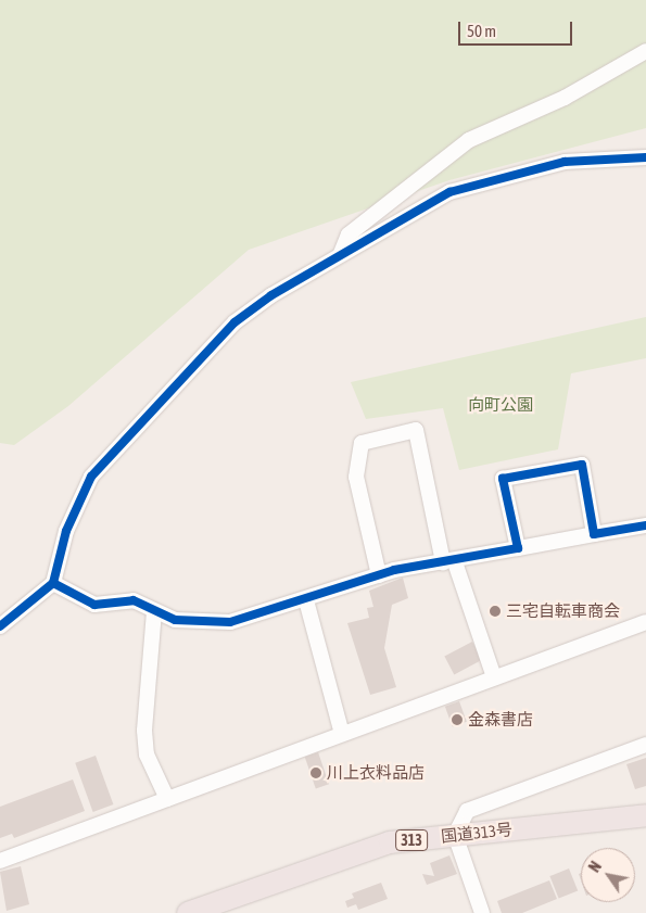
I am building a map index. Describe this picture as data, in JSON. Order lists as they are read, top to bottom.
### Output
{
  "streets": {
    "highway": ["国道313号", "313"]
  },
  "parks": ["向町公園"],
  "places": ["三宅自転車商会", "金森書店", "川上衣料品店"],
  "scale_bar": "50 m",
  "north": "top left"
}
